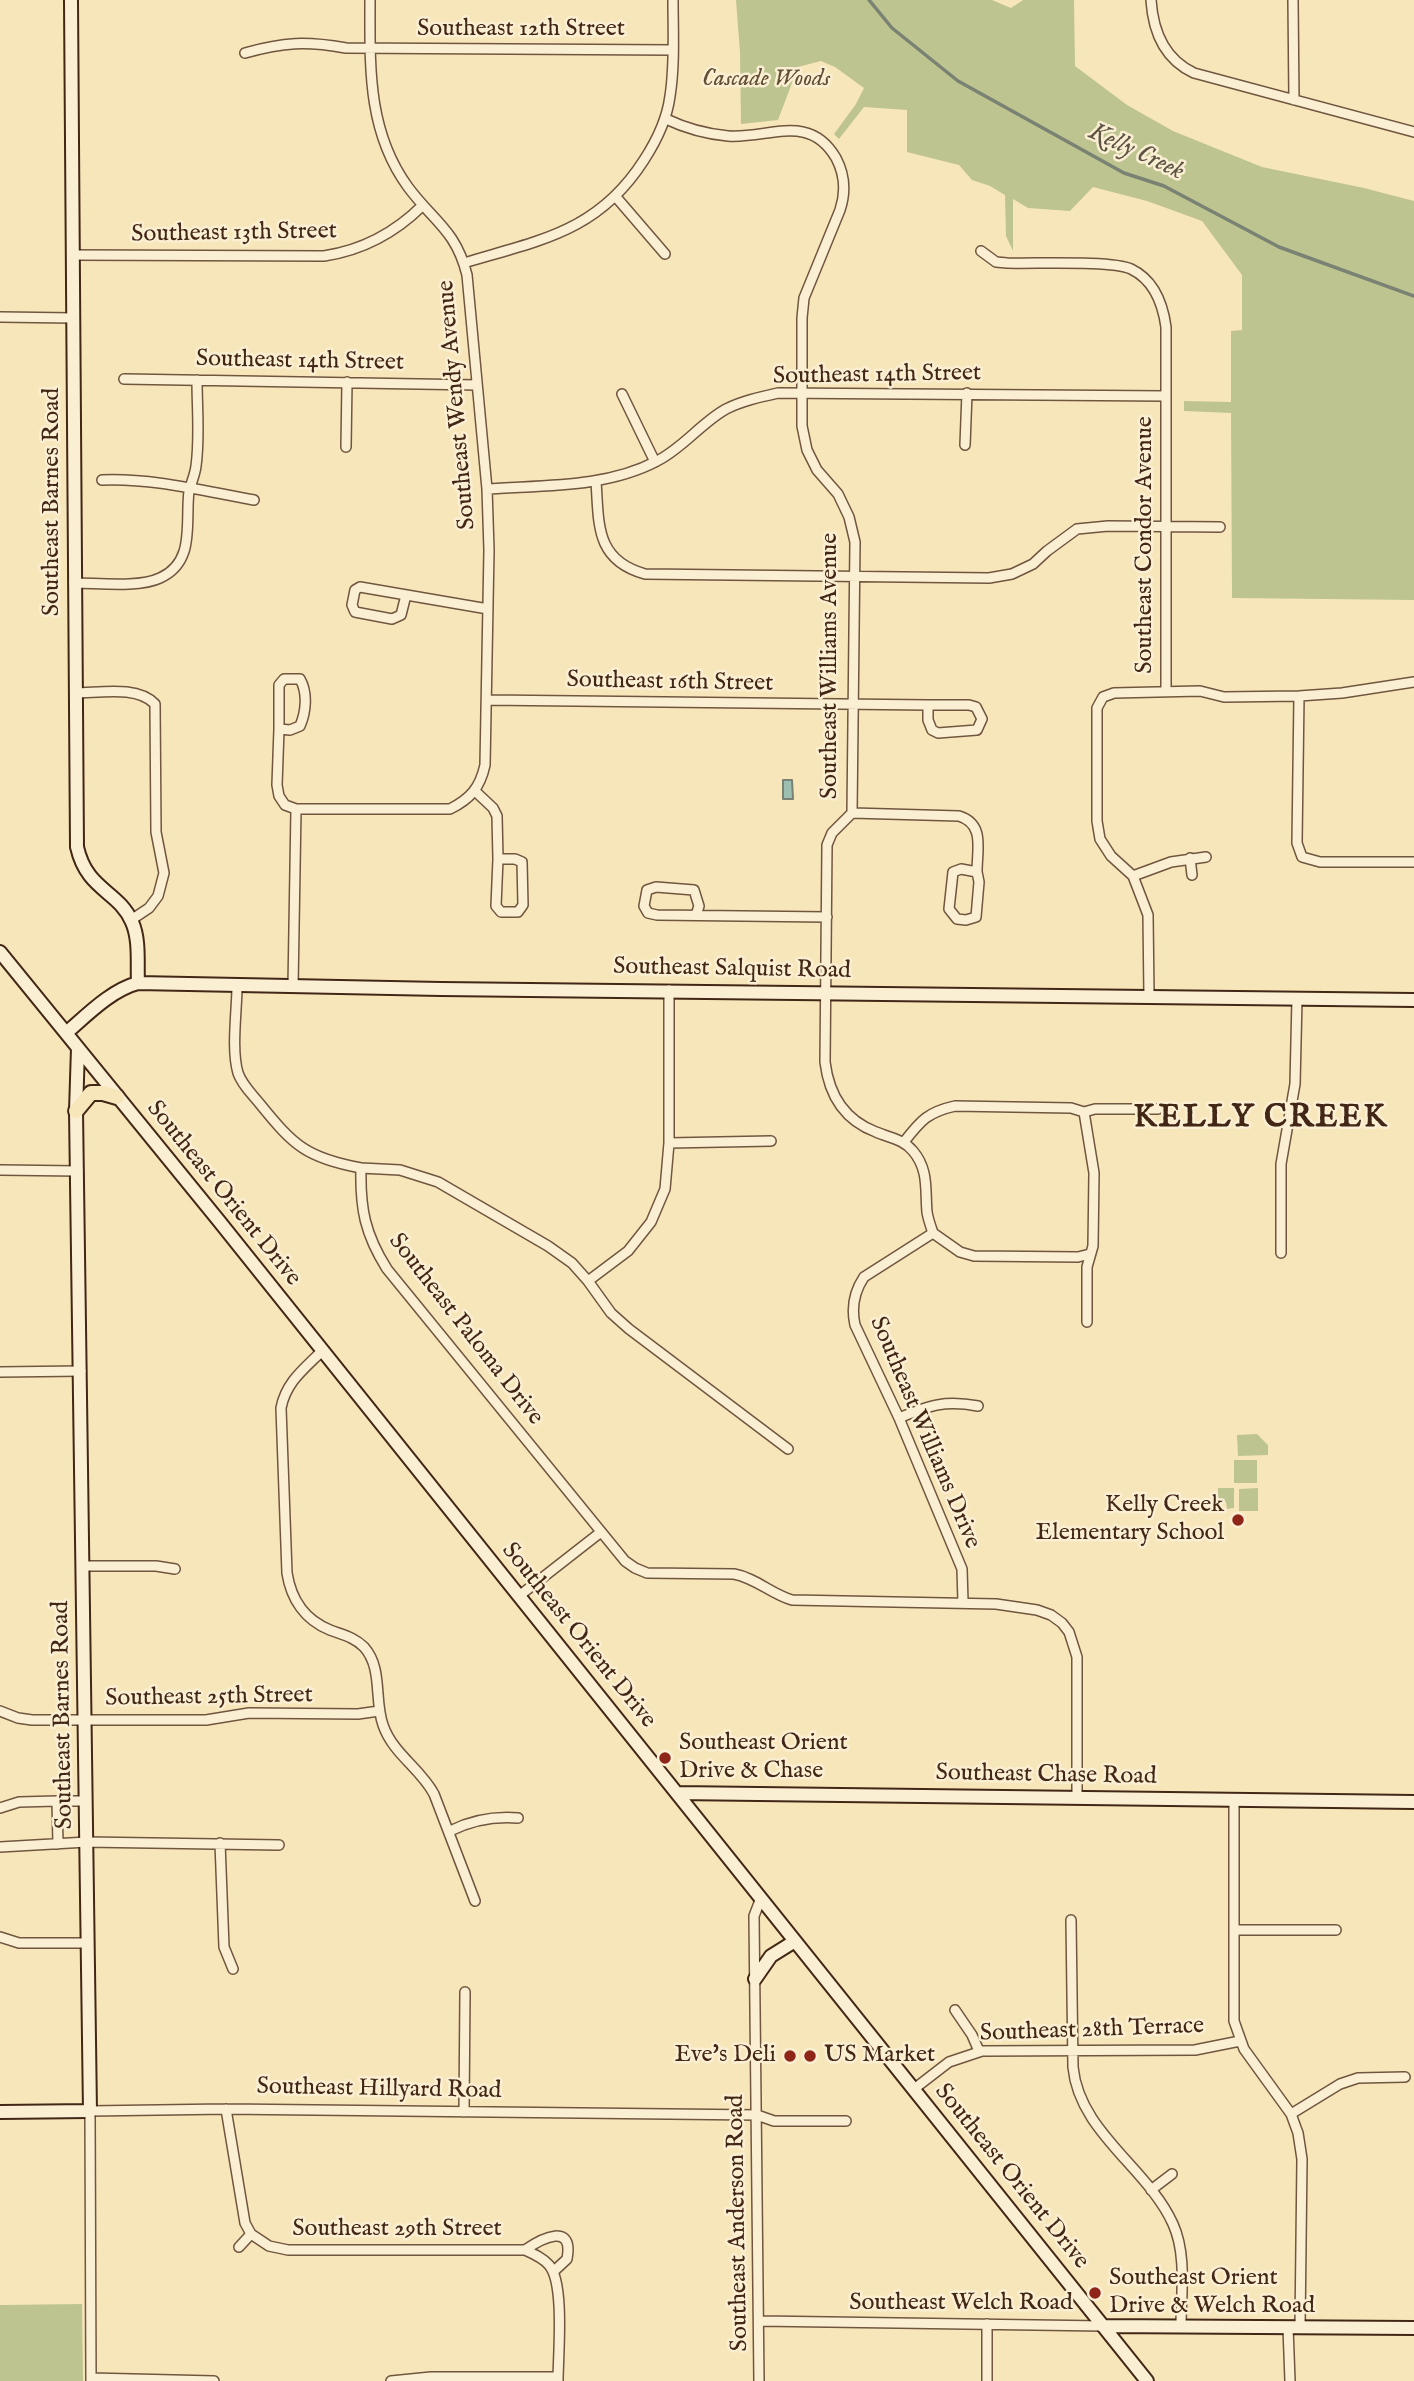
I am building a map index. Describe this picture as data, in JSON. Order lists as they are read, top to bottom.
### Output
{
  "streets": {
    "street": [
      "Southeast 12th Street",
      "Southeast 13th Street",
      "Southeast 14th Street",
      "Southeast Wendy Avenue",
      "Southeast Barnes Road",
      "Southeast Condor Avenue",
      "Southeast Williams Avenue",
      "Southeast 16th Street",
      "Southeast Salquist Road",
      "Southeast Orient Drive",
      "Southeast Paloma Drive",
      "Southeast Williams Drive",
      "Southeast 25th Street",
      "Southeast Chase Road",
      "Southeast 28th Terrace",
      "Southeast Hillyard Road",
      "Southeast Anderson Road",
      "Southeast 29th Street",
      "Southeast Welch Road"
    ]
  },
  "crossings": [
    ["Southeast 12th Street", "Southeast Wendy Avenue"],
    ["Southeast 13th Street", "Southeast Wendy Avenue"],
    ["Southeast 13th Street", "Southeast Barnes Road"],
    ["Southeast 14th Street", "Southeast Wendy Avenue"],
    ["Southeast 14th Street", "Southeast Condor Avenue"],
    ["Southeast 14th Street", "Southeast Williams Avenue"],
    ["Southeast Wendy Avenue", "Southeast 16th Street"],
    ["Southeast Barnes Road", "Southeast Orient Drive"],
    ["Southeast Barnes Road", "Southeast 25th Street"],
    ["Southeast Barnes Road", "Southeast Hillyard Road"],
    ["Southeast Condor Avenue", "Southeast Salquist Road"],
    ["Southeast Williams Avenue", "Southeast 16th Street"],
    ["Southeast Williams Avenue", "Southeast Salquist Road"],
    ["Southeast Orient Drive", "Southeast Chase Road"],
    ["Southeast Orient Drive", "Southeast 28th Terrace"],
    ["Southeast Orient Drive", "Southeast Anderson Road"],
    ["Southeast Orient Drive", "Southeast Welch Road"],
    ["Southeast Paloma Drive", "Southeast Williams Drive"],
    ["Southeast Hillyard Road", "Southeast Anderson Road"],
    ["Southeast Anderson Road", "Southeast Welch Road"]
  ],
  "districts": ["KELLY CREEK"],
  "water": ["Kelly Creek"],
  "parks": ["Cascade Woods"],
  "places": [
    "Kelly Creek Elementary School",
    "Southeast Orient Drive & Chase",
    "Eve's Deli",
    "US Market",
    "Southeast Orient Drive & Welch Road"
  ]
}
